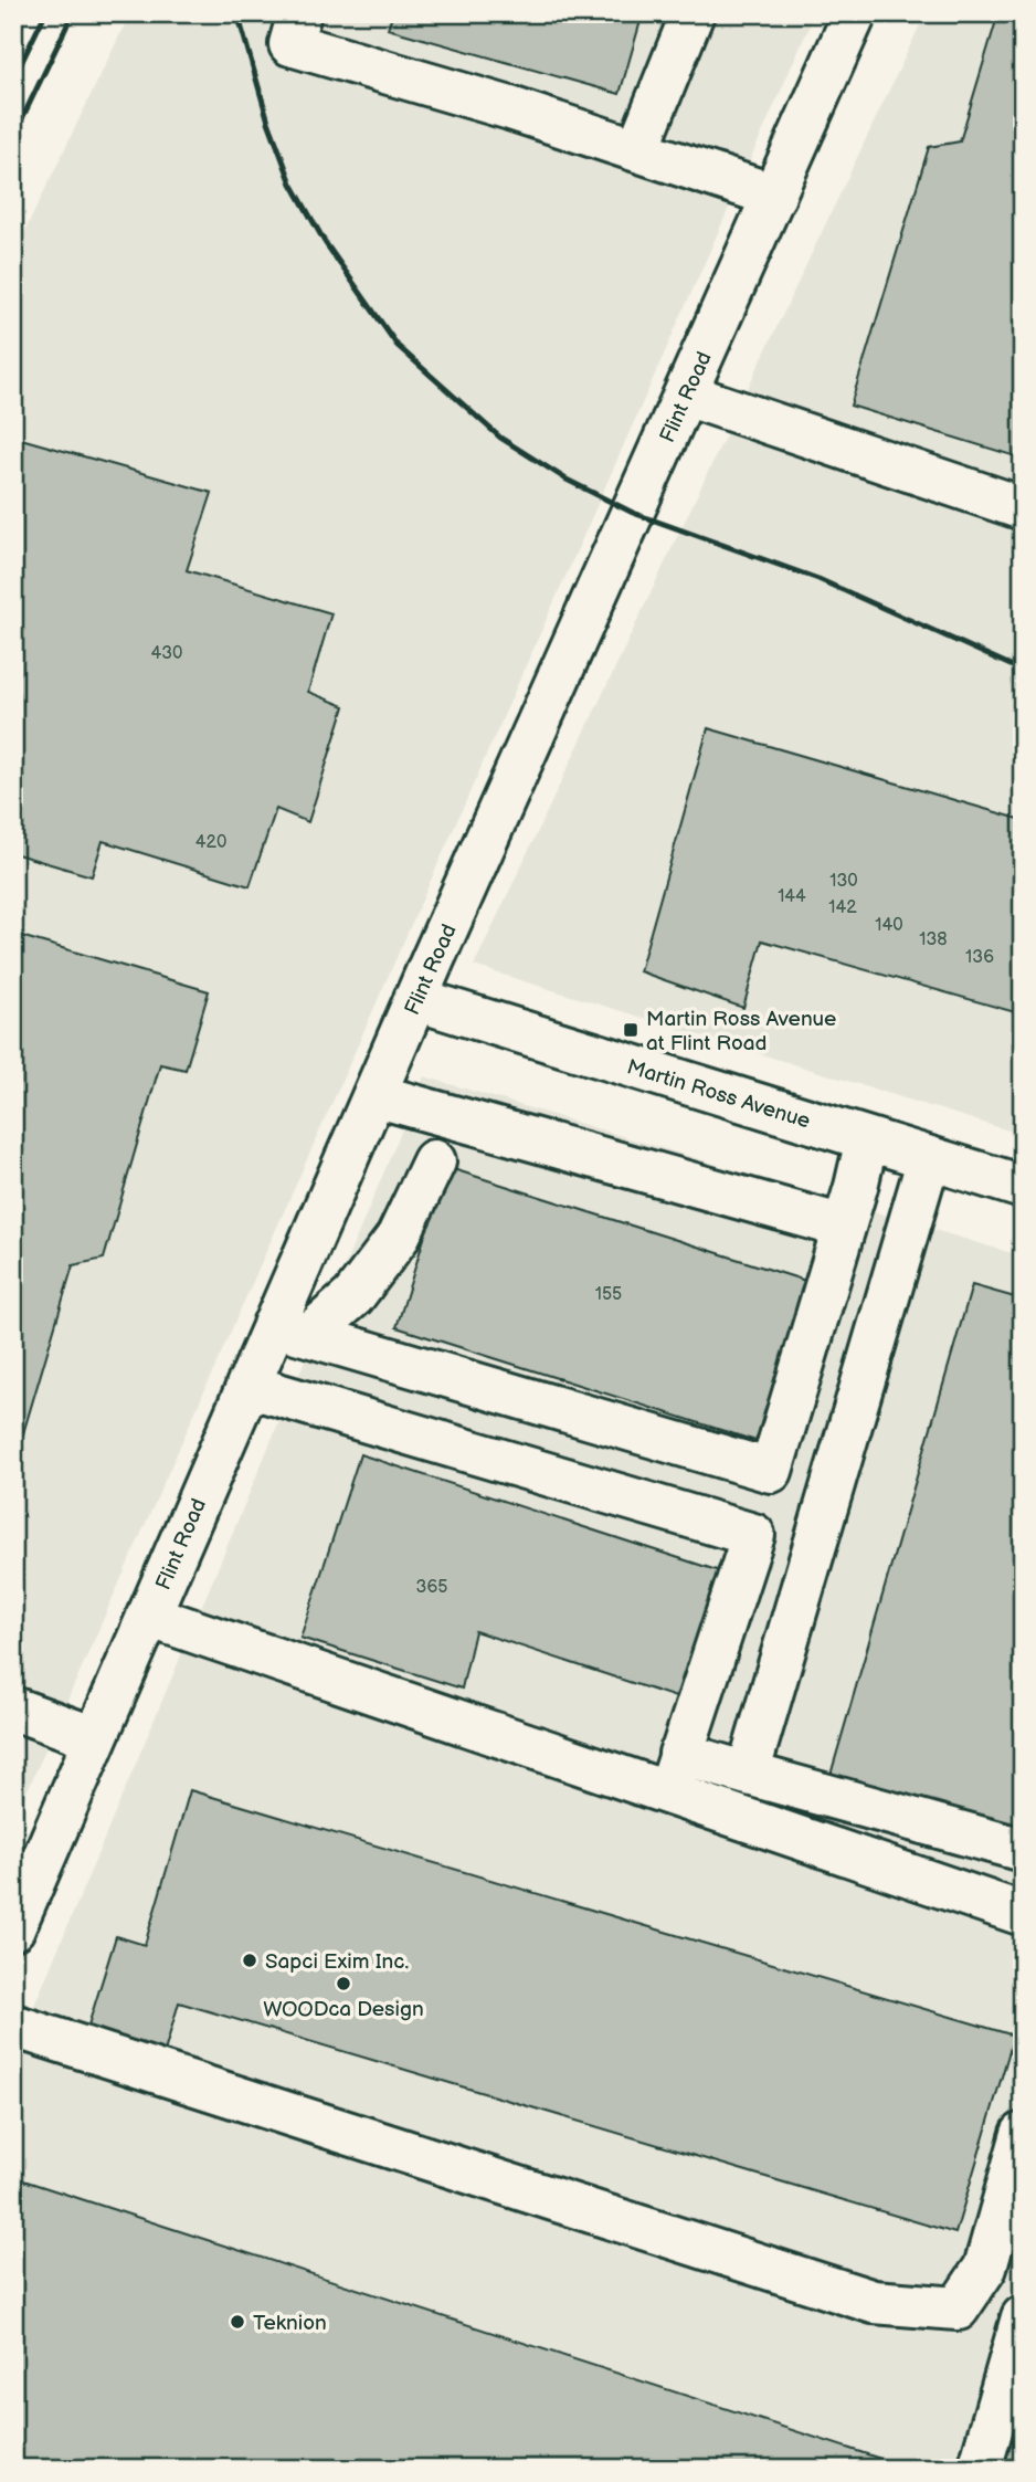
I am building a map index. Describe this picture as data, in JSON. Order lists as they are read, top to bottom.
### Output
{
  "streets": {
    "street": ["Flint Road", "Martin Ross Avenue"]
  },
  "crossings": [
    ["Flint Road", "Martin Ross Avenue"]
  ],
  "places": {
    "transit": ["Martin Ross Avenue at Flint Road"],
    "other": ["Sapci Exim Inc.", "WOODca Design", "Teknion"]
  },
  "house_numbers": [
    "430",
    "420",
    "130",
    "144",
    "142",
    "140",
    "138",
    "136",
    "155",
    "365"
  ]
}
